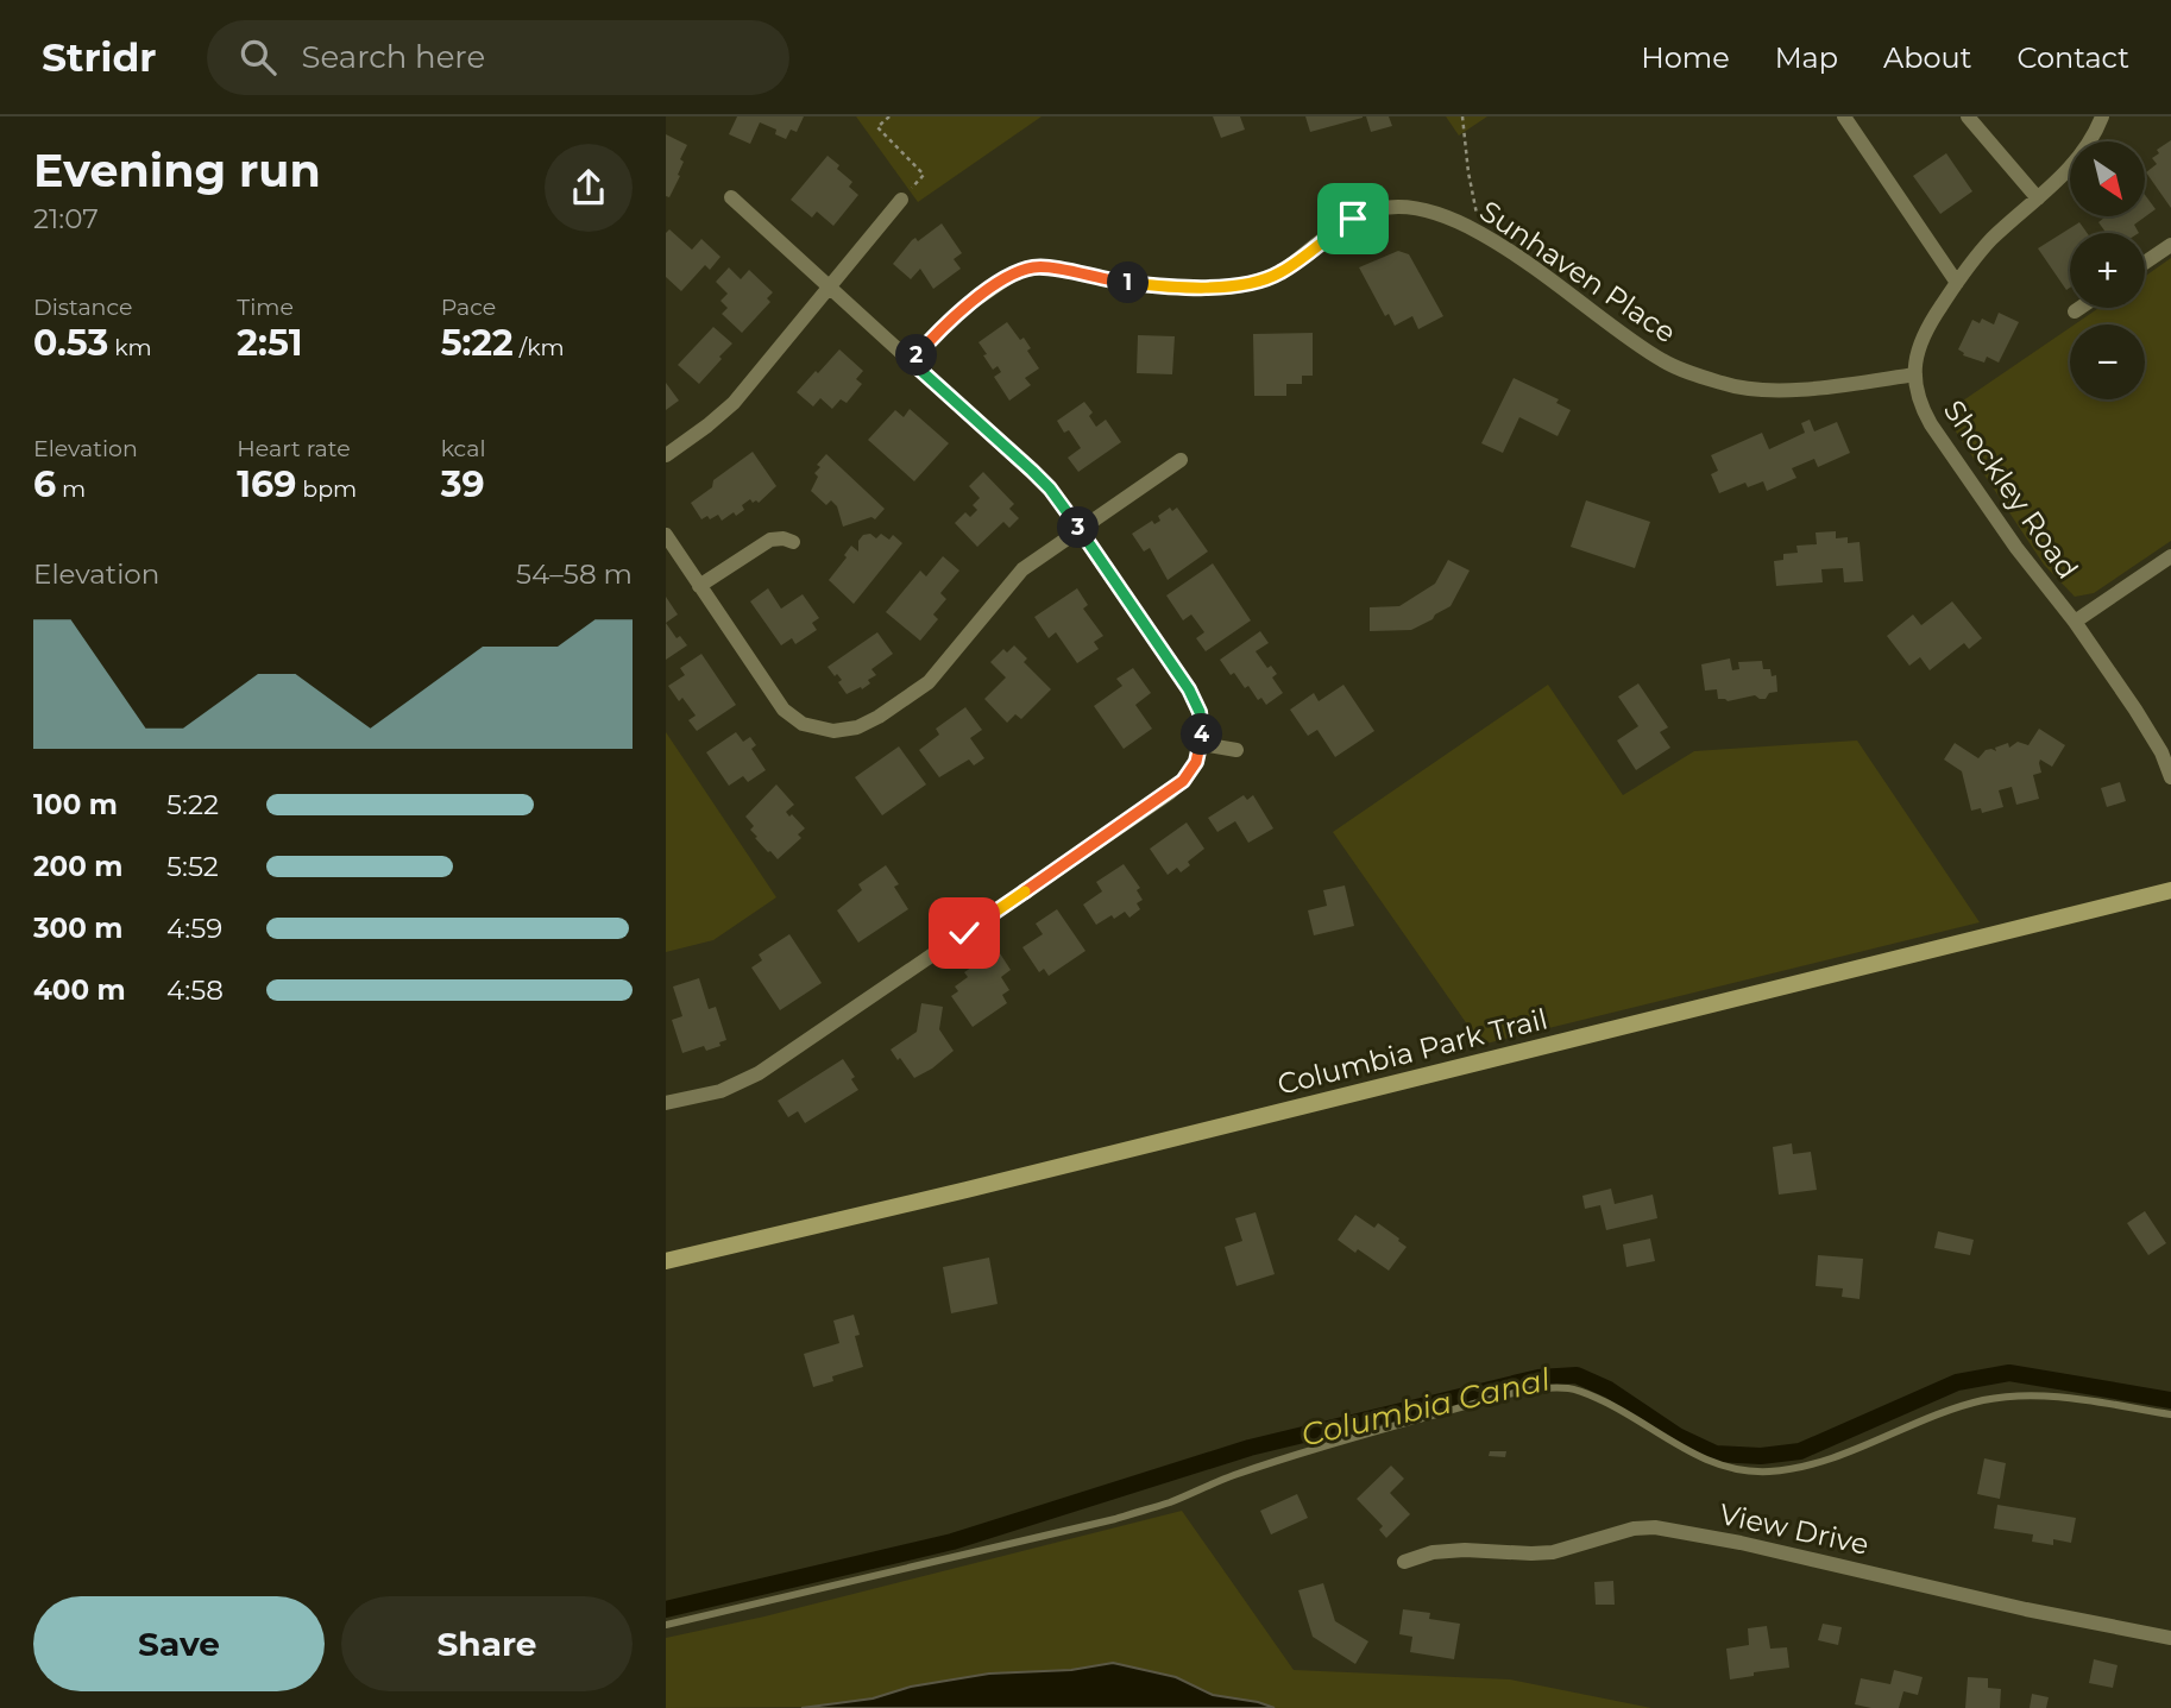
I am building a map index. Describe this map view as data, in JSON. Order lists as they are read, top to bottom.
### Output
{
  "streets": {
    "main road": ["Columbia Park Trail"],
    "street": ["Sunhaven Place", "Shockley Road", "View Drive"]
  },
  "crossings": [
    ["Sunhaven Place", "Shockley Road"]
  ],
  "water": ["Columbia Canal"],
  "north": "bottom right",
  "page": {
    "header": "Stridr",
    "search": "Search here",
    "nav": [
      "Home",
      "Map",
      "About",
      "Contact"
    ],
    "heading": ["Evening run", "21:07"],
    "map_buttons": ["+", "−"],
    "stats": [
      ["Distance", "0.53 km"],
      ["Time", "2:51"],
      ["Pace", "5:22 /km"],
      ["Elevation", "6 m"],
      ["Heart rate", "169 bpm"],
      ["kcal", "39"]
    ],
    "pins": [
      "1",
      "2",
      "3",
      "4"
    ],
    "chart": ["Elevation", "54–58 m"],
    "list": [
      {
        "name": "100 m",
        "note": "5:22"
      },
      {
        "name": "200 m",
        "note": "5:52"
      },
      {
        "name": "300 m",
        "note": "4:59"
      },
      {
        "name": "400 m",
        "note": "4:58"
      }
    ],
    "buttons": ["Save", "Share"]
  }
}
